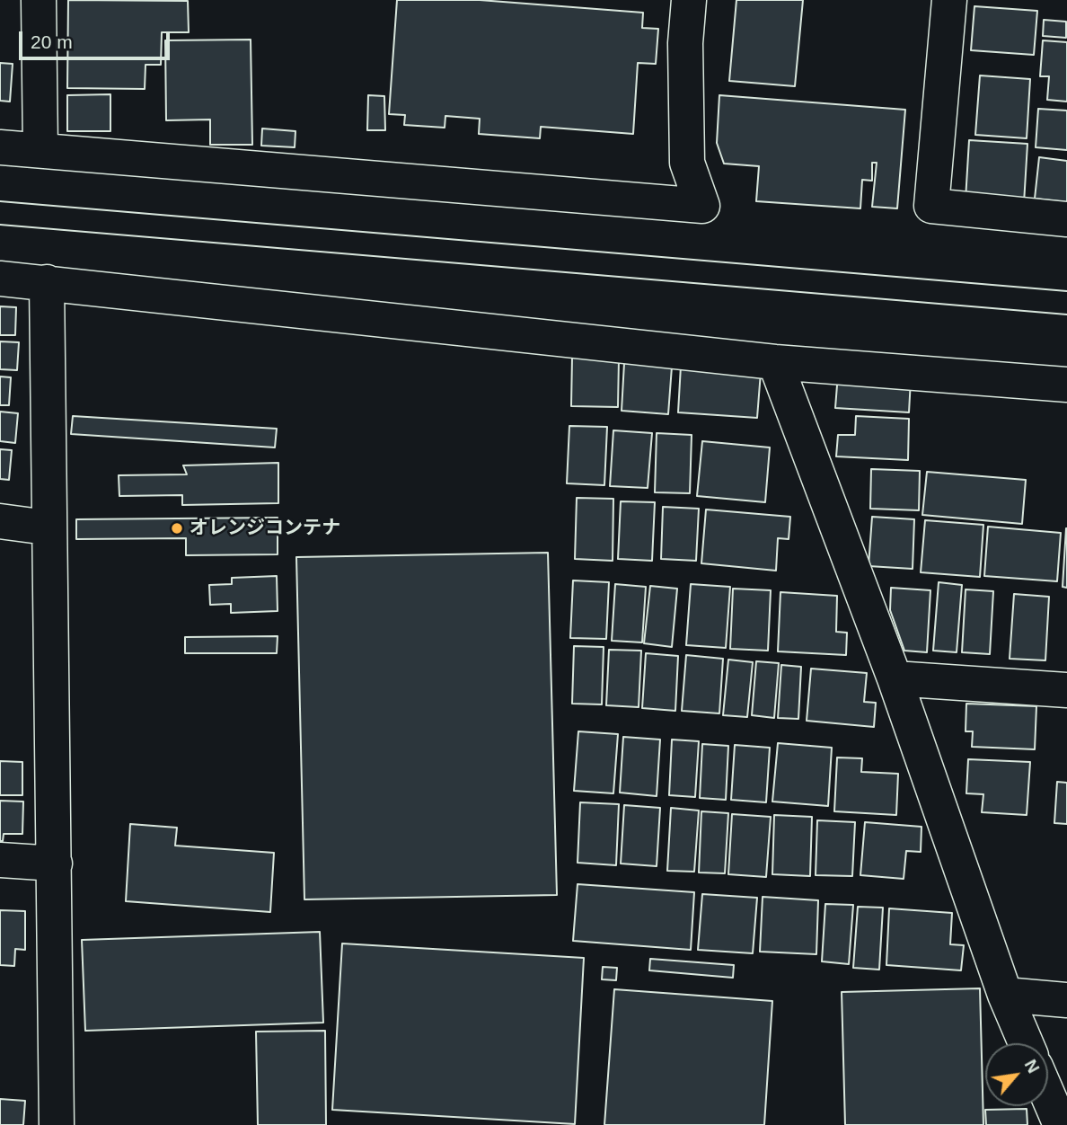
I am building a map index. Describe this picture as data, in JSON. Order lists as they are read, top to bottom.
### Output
{
  "places": ["オレンジコンテナ"],
  "scale_bar": "20 m",
  "north": "top right"
}
